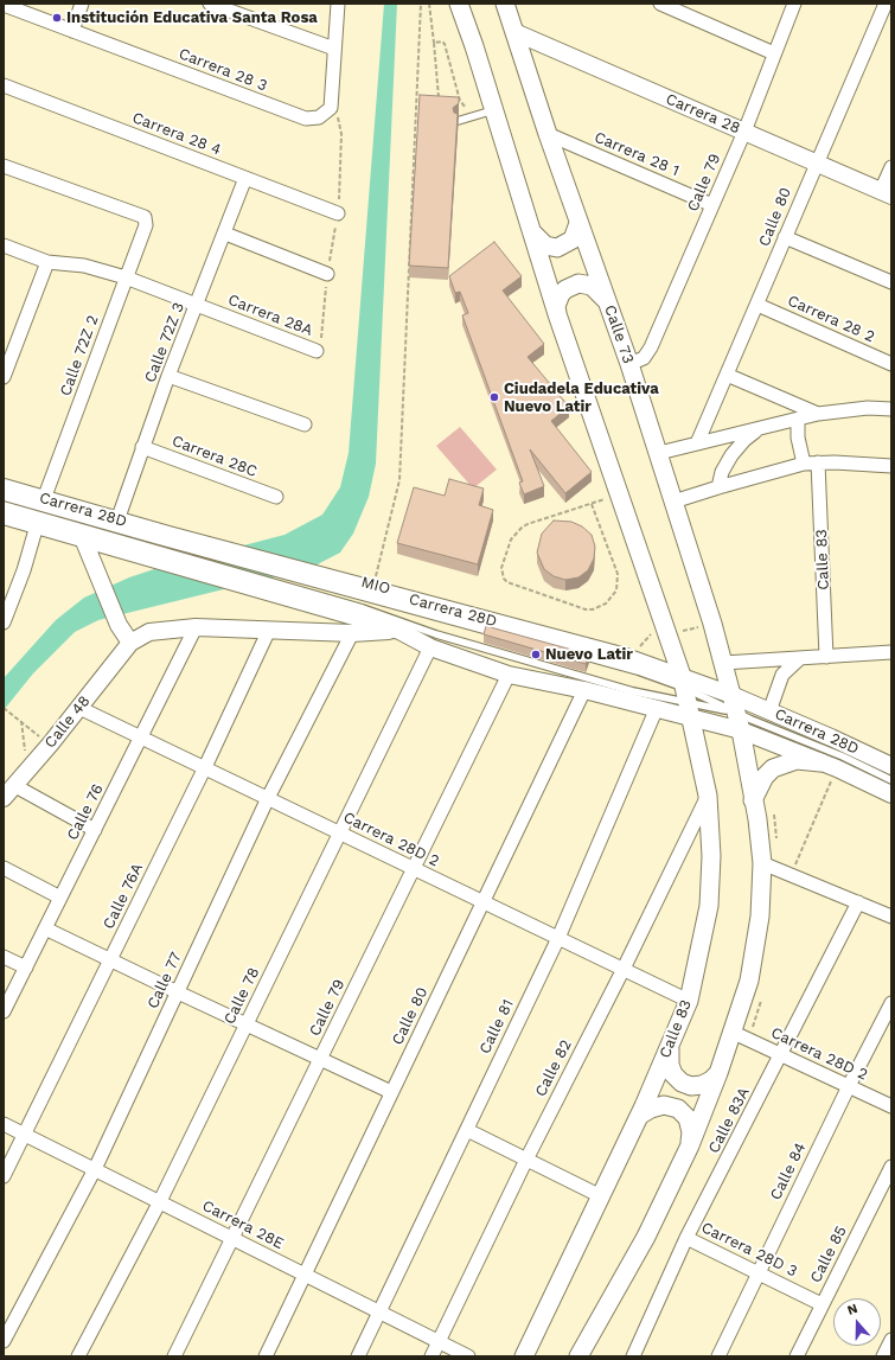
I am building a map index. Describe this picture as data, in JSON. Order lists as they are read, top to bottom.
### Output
{
  "streets": {
    "main road": ["Calle 73", "Calle 83"],
    "street": [
      "Carrera 28 3",
      "Carrera 28",
      "Carrera 28 4",
      "Carrera 28 1",
      "Calle 79",
      "Calle 80",
      "Carrera 28A",
      "Carrera 28 2",
      "Calle 72Z 3",
      "Calle 72Z 2",
      "Carrera 28C",
      "Carrera 28D",
      "Calle 48",
      "Calle 76",
      "Carrera 28D 2",
      "Calle 76A",
      "Calle 77",
      "Calle 78",
      "Calle 81",
      "Calle 82",
      "Calle 83A",
      "Calle 84",
      "Carrera 28E",
      "Carrera 28D 3",
      "Calle 85"
    ],
    "lane": ["MIO"]
  },
  "crossings": [
    ["Carrera 28 3", "Carrera 28A"],
    ["Carrera 28", "Calle 79"],
    ["Carrera 28", "Calle 80"],
    ["Carrera 28", "Calle 73"],
    ["Carrera 28 4", "Carrera 28A"],
    ["Carrera 28 4", "Calle 72Z 3"],
    ["Carrera 28 1", "Calle 79"],
    ["Carrera 28 1", "Calle 73"],
    ["Calle 79", "Calle 73"],
    ["Calle 79", "Carrera 28D"],
    ["Calle 79", "Carrera 28D 2"],
    ["Calle 79", "Carrera 28E"],
    ["Calle 80", "Carrera 28 2"],
    ["Calle 80", "Carrera 28D"],
    ["Calle 80", "Carrera 28D 2"],
    ["Calle 80", "Carrera 28E"],
    ["Carrera 28A", "Calle 72Z 3"],
    ["Carrera 28A", "Calle 72Z 2"],
    ["Calle 73", "Carrera 28D"],
    ["Calle 72Z 3", "Carrera 28C"],
    ["Calle 72Z 3", "Carrera 28D"],
    ["Calle 72Z 2", "Carrera 28D"],
    ["Carrera 28D", "Calle 83"],
    ["Carrera 28D", "MIO"],
    ["Carrera 28D", "Calle 78"],
    ["Carrera 28D", "Calle 81"],
    ["Calle 83", "MIO"],
    ["Calle 83", "Carrera 28D 2"],
    ["Calle 83", "Calle 82"],
    ["Calle 48", "Carrera 28D 2"],
    ["Calle 76", "Carrera 28D 2"],
    ["Carrera 28D 2", "Calle 76A"],
    ["Carrera 28D 2", "Calle 77"],
    ["Carrera 28D 2", "Calle 78"],
    ["Carrera 28D 2", "Calle 81"],
    ["Carrera 28D 2", "Calle 82"],
    ["Carrera 28D 2", "Calle 83A"],
    ["Carrera 28D 2", "Calle 84"],
    ["Calle 76A", "Carrera 28E"],
    ["Calle 77", "Carrera 28E"],
    ["Calle 78", "Carrera 28E"],
    ["Calle 81", "Carrera 28E"],
    ["Calle 82", "Carrera 28E"],
    ["Calle 83A", "Carrera 28D 3"],
    ["Calle 84", "Carrera 28D 3"],
    ["Carrera 28D 3", "Calle 85"]
  ],
  "places": ["Institución Educativa Santa Rosa", "Ciudadela Educativa Nuevo Latir", "Nuevo Latir"],
  "north": "top"
}
